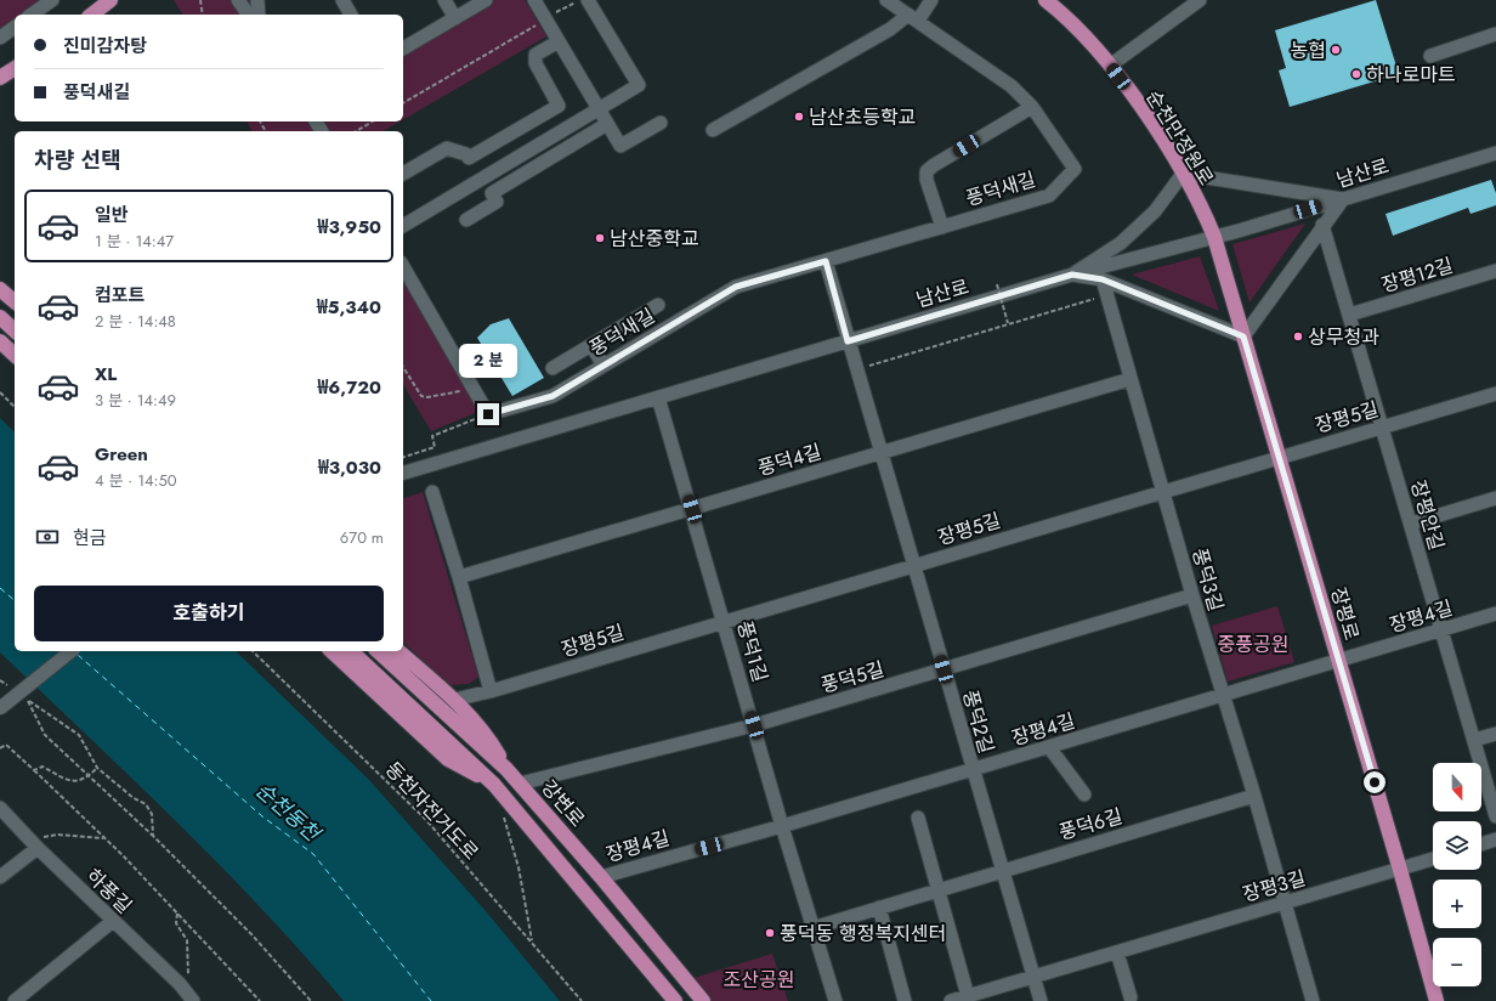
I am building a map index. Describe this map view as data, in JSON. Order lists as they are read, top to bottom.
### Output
{
  "streets": {
    "main road": ["순천만정원로", "장평로", "강변로"],
    "street": [
      "남산로",
      "풍덕새길",
      "장평12길",
      "장평5길",
      "풍덕4길",
      "장평안길",
      "풍덕3길",
      "장평4길",
      "풍덕1길",
      "풍덕5길",
      "풍덕2길",
      "풍덕6길",
      "장평3길",
      "하풍길"
    ],
    "path": ["동천자전거도로"]
  },
  "crossings": [
    ["순천만정원로", "남산로"],
    ["순천만정원로", "장평로"],
    ["남산로", "장평로"],
    ["남산로", "풍덕1길"],
    ["남산로", "풍덕2길"],
    ["풍덕새길", "풍덕2길"],
    ["장평12길", "장평안길"],
    ["장평5길", "장평안길"],
    ["장평5길", "풍덕3길"],
    ["장평5길", "장평로"],
    ["장평5길", "풍덕1길"],
    ["장평5길", "풍덕2길"],
    ["풍덕4길", "풍덕3길"],
    ["풍덕4길", "풍덕1길"],
    ["풍덕4길", "풍덕2길"],
    ["장평안길", "장평4길"],
    ["풍덕3길", "장평4길"],
    ["풍덕3길", "풍덕5길"],
    ["풍덕3길", "풍덕6길"],
    ["풍덕3길", "장평3길"],
    ["장평로", "장평4길"],
    ["장평로", "장평3길"],
    ["장평4길", "풍덕1길"],
    ["장평4길", "풍덕2길"],
    ["장평4길", "강변로"],
    ["풍덕1길", "풍덕5길"],
    ["풍덕1길", "풍덕6길"],
    ["풍덕5길", "풍덕2길"],
    ["풍덕5길", "강변로"],
    ["풍덕2길", "풍덕6길"],
    ["풍덕2길", "장평3길"]
  ],
  "water": ["순천동천"],
  "parks": ["중풍공원", "조산공원"],
  "places": [
    "농협",
    "하나로마트",
    "남산초등학교",
    "남산중학교",
    "상무청과",
    "풍덕동 행정복지센터"
  ],
  "north": "bottom",
  "page": {
    "banner": ["진미감자탕", "풍덕새길"],
    "heading": "차량 선택",
    "list": [
      {
        "name": "일반",
        "note": "1 분 · 14:47",
        "value": "₩3,950"
      },
      {
        "name": "컴포트",
        "note": "2 분 · 14:48",
        "value": "₩5,340"
      },
      {
        "name": "XL",
        "note": "3 분 · 14:49",
        "value": "₩6,720"
      },
      {
        "name": "Green",
        "note": "4 분 · 14:50",
        "value": "₩3,030"
      }
    ],
    "bubble": "2 분",
    "pay": ["현금", "670 m"],
    "buttons": "호출하기",
    "map_buttons": ["+", "−"]
  }
}
